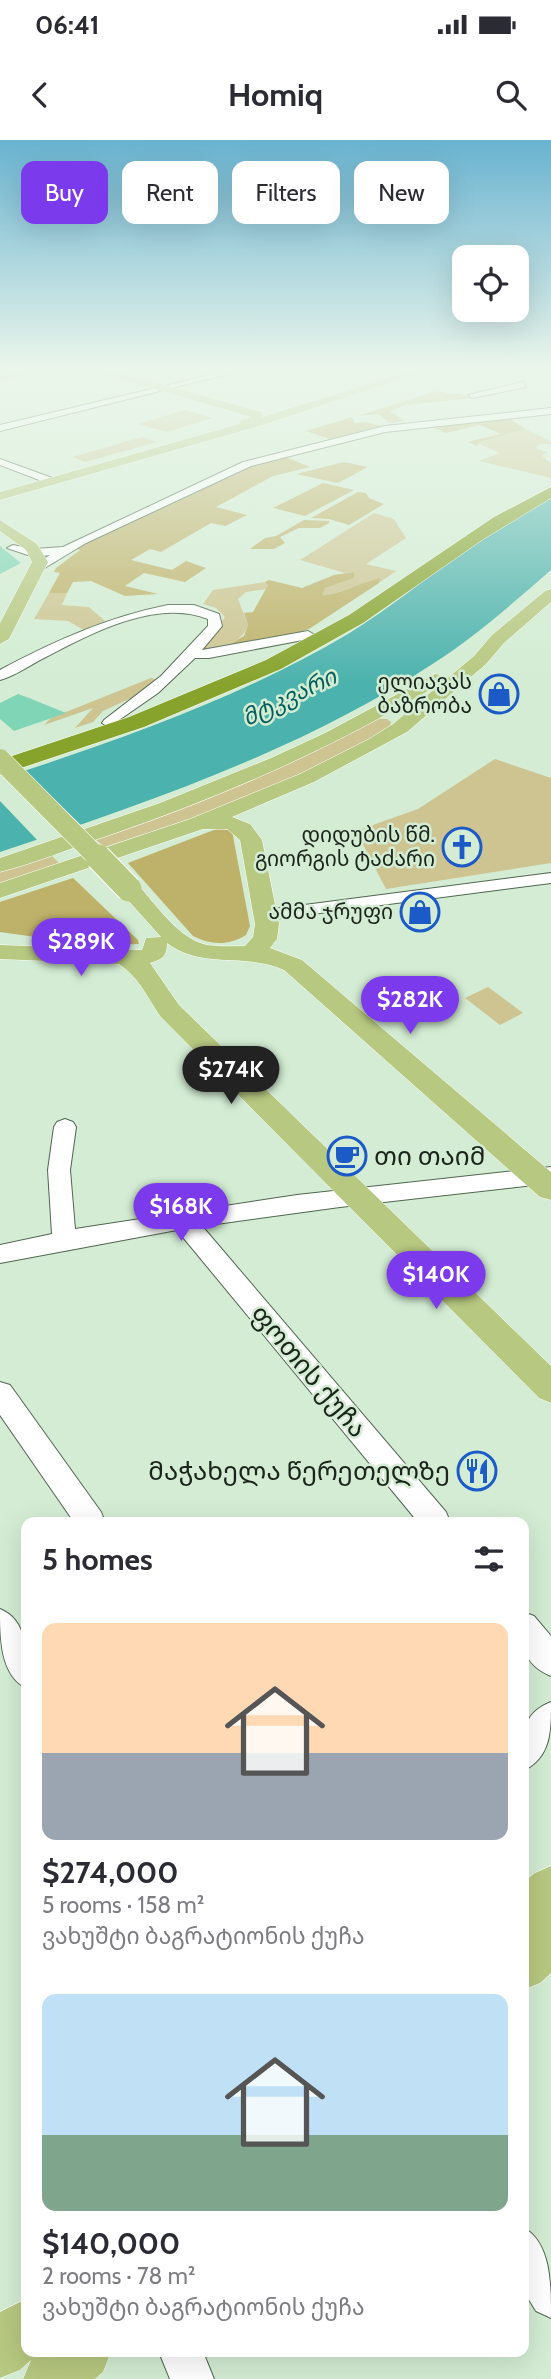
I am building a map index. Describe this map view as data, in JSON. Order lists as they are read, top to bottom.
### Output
{
  "streets": {
    "street": ["ფოთის ქუჩა"]
  },
  "water": ["მტკვარი"],
  "places": {
    "shop": ["ელიავას ბაზრობა", "ამმა ჯრუფი"],
    "church": ["დიდუბის წმ. გიორგის ტაძარი"],
    "cafe": ["თი თაიმ"],
    "restaurant": ["მაჭახელა წერეთელზე"]
  },
  "page": {
    "status": "06:41",
    "header": "Homiq",
    "chip": [
      "Buy",
      "Rent",
      "Filters",
      "New"
    ],
    "price": [
      "$289K",
      "$282K",
      "$274K",
      "$168K",
      "$140K"
    ],
    "heading": "5 homes",
    "list": [
      {
        "name": "$274,000",
        "note": "5 rooms · 158 m² · ვახუშტი ბაგრატიონის ქუჩა"
      },
      {
        "name": "$140,000",
        "note": "2 rooms · 78 m² · ვახუშტი ბაგრატიონის ქუჩა"
      }
    ]
  }
}
